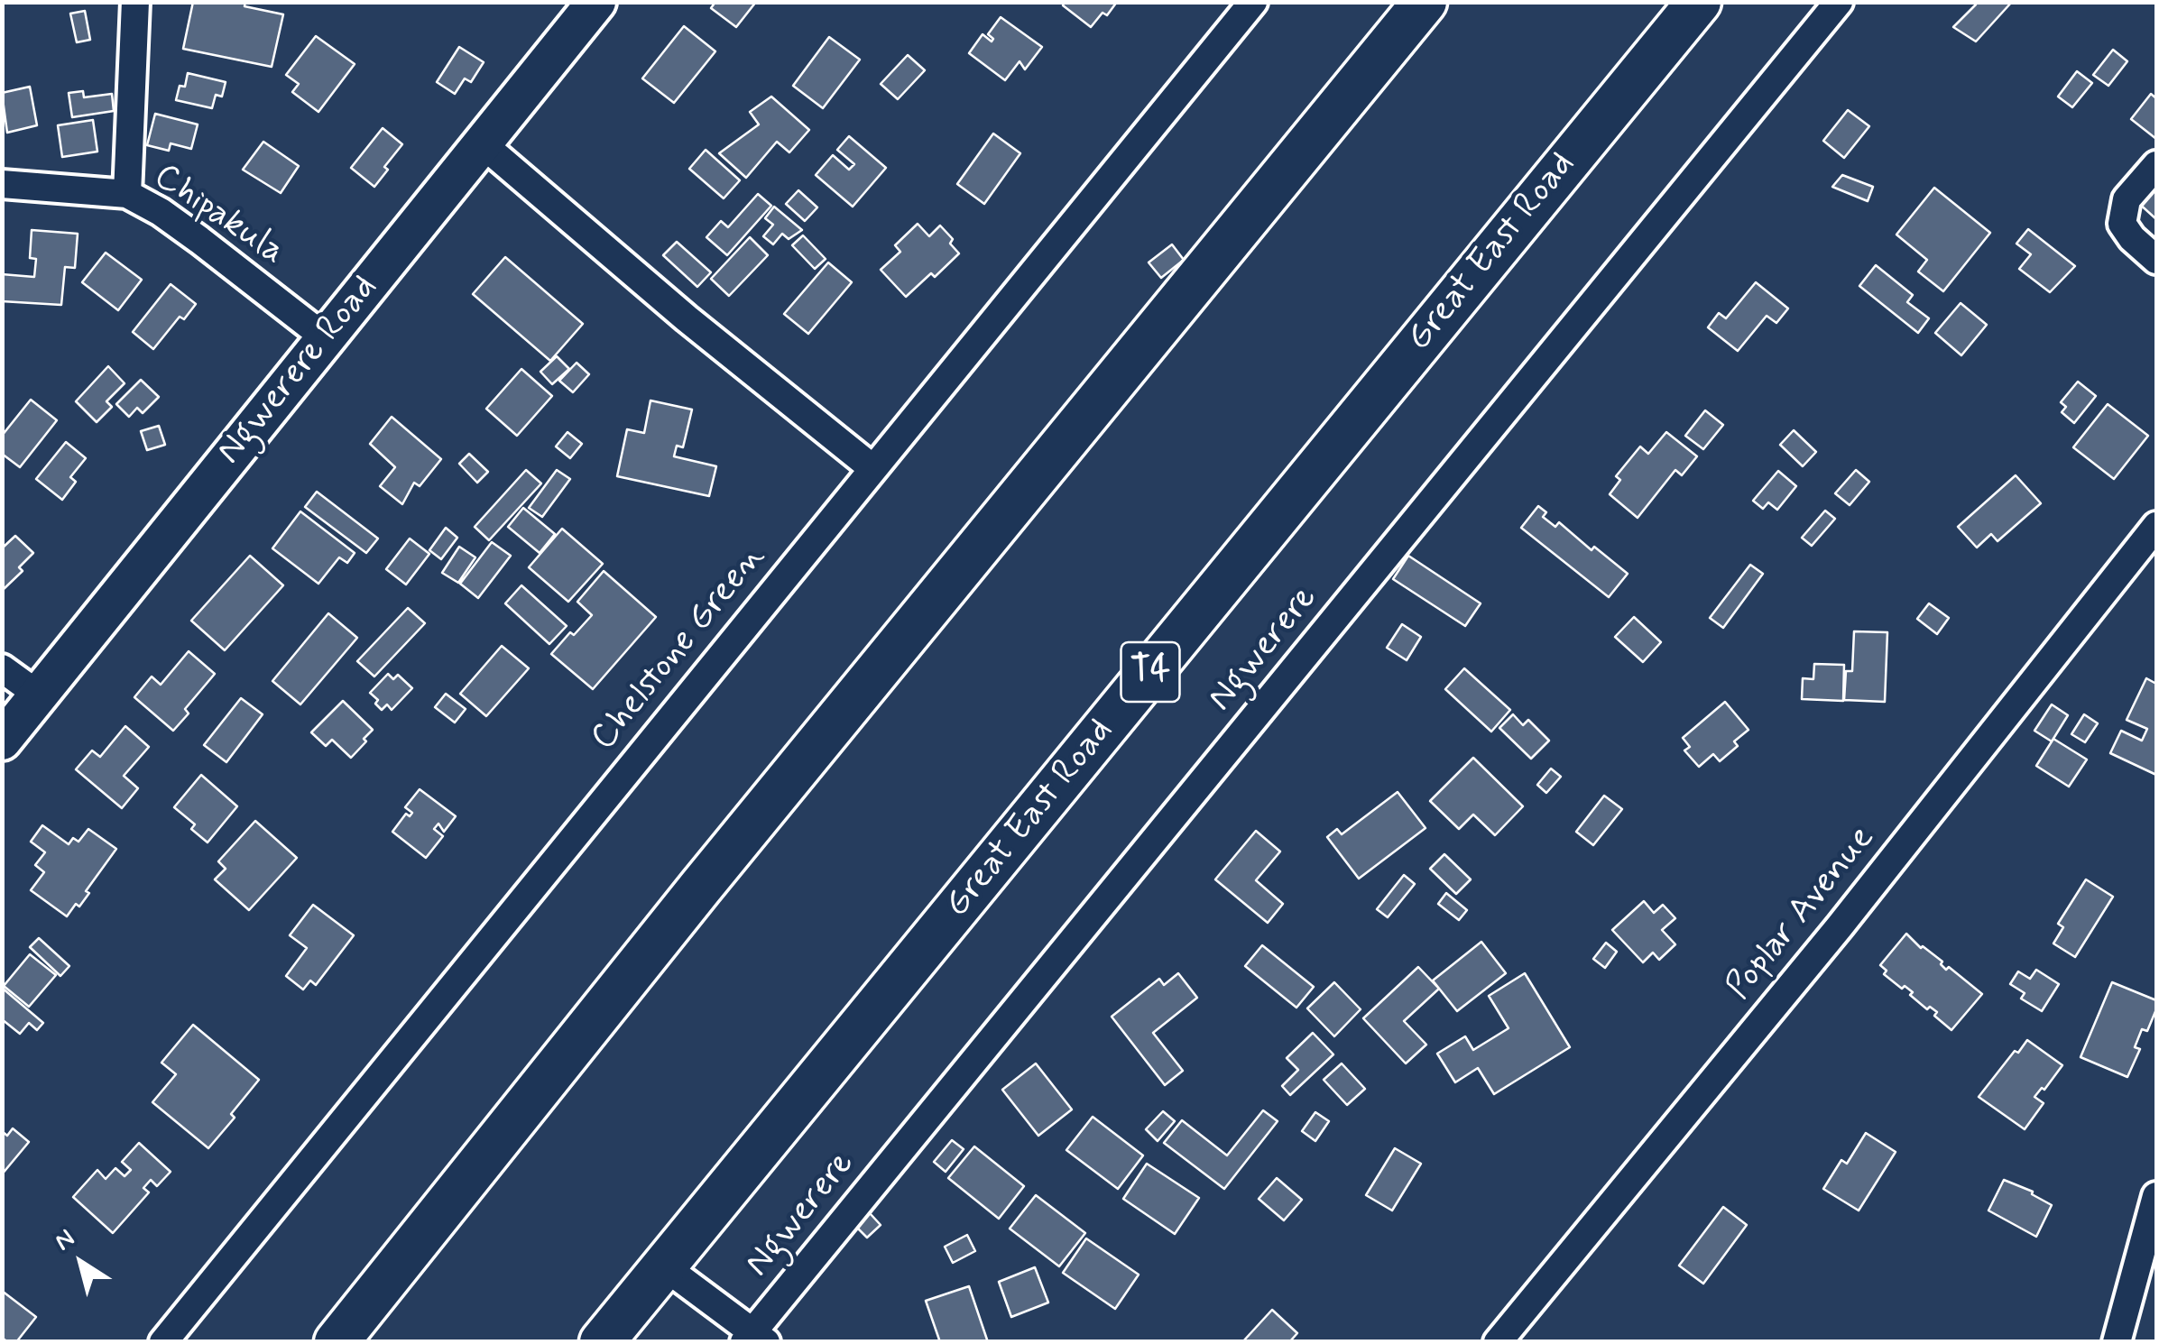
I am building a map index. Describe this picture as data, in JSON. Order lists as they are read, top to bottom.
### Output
{
  "streets": {
    "main road": ["Great East Road", "T4"],
    "street": [
      "Chipakula",
      "Ngwerere Road",
      "Chelstone Green",
      "Ngwerere",
      "Poplar Avenue"
    ]
  },
  "crossings": [
    ["Chipakula", "Ngwerere Road"]
  ],
  "north": "top left"
}
